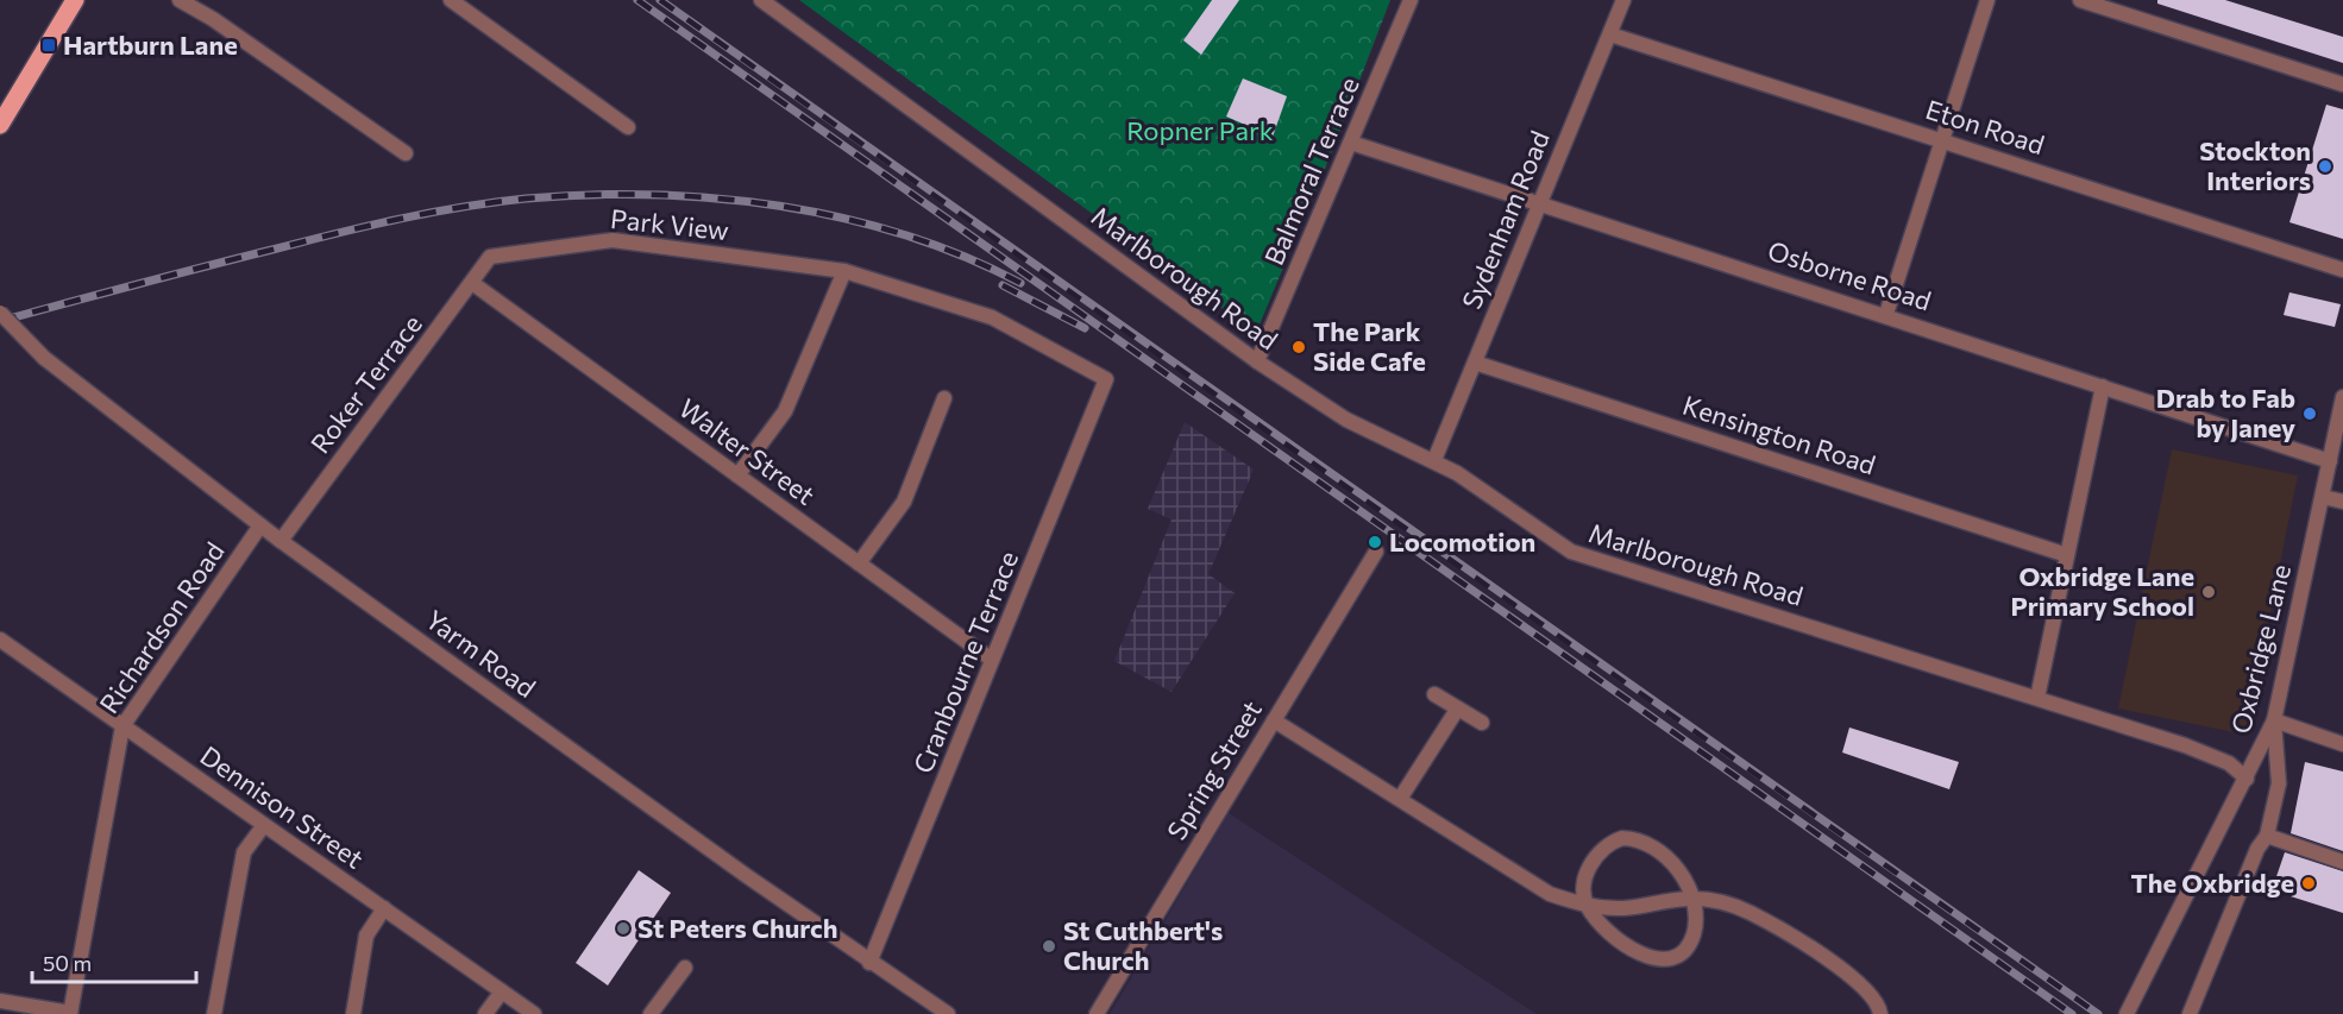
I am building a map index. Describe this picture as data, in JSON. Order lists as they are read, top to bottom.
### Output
{
  "streets": {
    "street": [
      "Eton Road",
      "Balmoral Terrace",
      "Sydenham Road",
      "Park View",
      "Osborne Road",
      "Marlborough Road",
      "Roker Terrace",
      "Kensington Road",
      "Walter Street",
      "Richardson Road",
      "Oxbridge Lane",
      "Yarm Road",
      "Cranbourne Terrace",
      "Spring Street",
      "Dennison Street"
    ]
  },
  "crossings": [
    ["Eton Road", "Sydenham Road"],
    ["Balmoral Terrace", "Osborne Road"],
    ["Balmoral Terrace", "Marlborough Road"],
    ["Sydenham Road", "Osborne Road"],
    ["Sydenham Road", "Marlborough Road"],
    ["Sydenham Road", "Kensington Road"],
    ["Park View", "Roker Terrace"],
    ["Park View", "Cranbourne Terrace"],
    ["Osborne Road", "Oxbridge Lane"],
    ["Marlborough Road", "Oxbridge Lane"],
    ["Roker Terrace", "Walter Street"],
    ["Roker Terrace", "Yarm Road"],
    ["Walter Street", "Cranbourne Terrace"],
    ["Richardson Road", "Yarm Road"],
    ["Richardson Road", "Dennison Street"],
    ["Yarm Road", "Cranbourne Terrace"]
  ],
  "parks": ["Ropner Park"],
  "places": {
    "transit": ["Hartburn Lane"],
    "other": [
      "Stockton Interiors",
      "The Park Side Cafe",
      "Drab to Fab by Janey",
      "Locomotion",
      "Oxbridge Lane Primary School",
      "The Oxbridge",
      "St Peters Church",
      "St Cuthbert's Church"
    ]
  },
  "scale_bar": "50 m"
}
